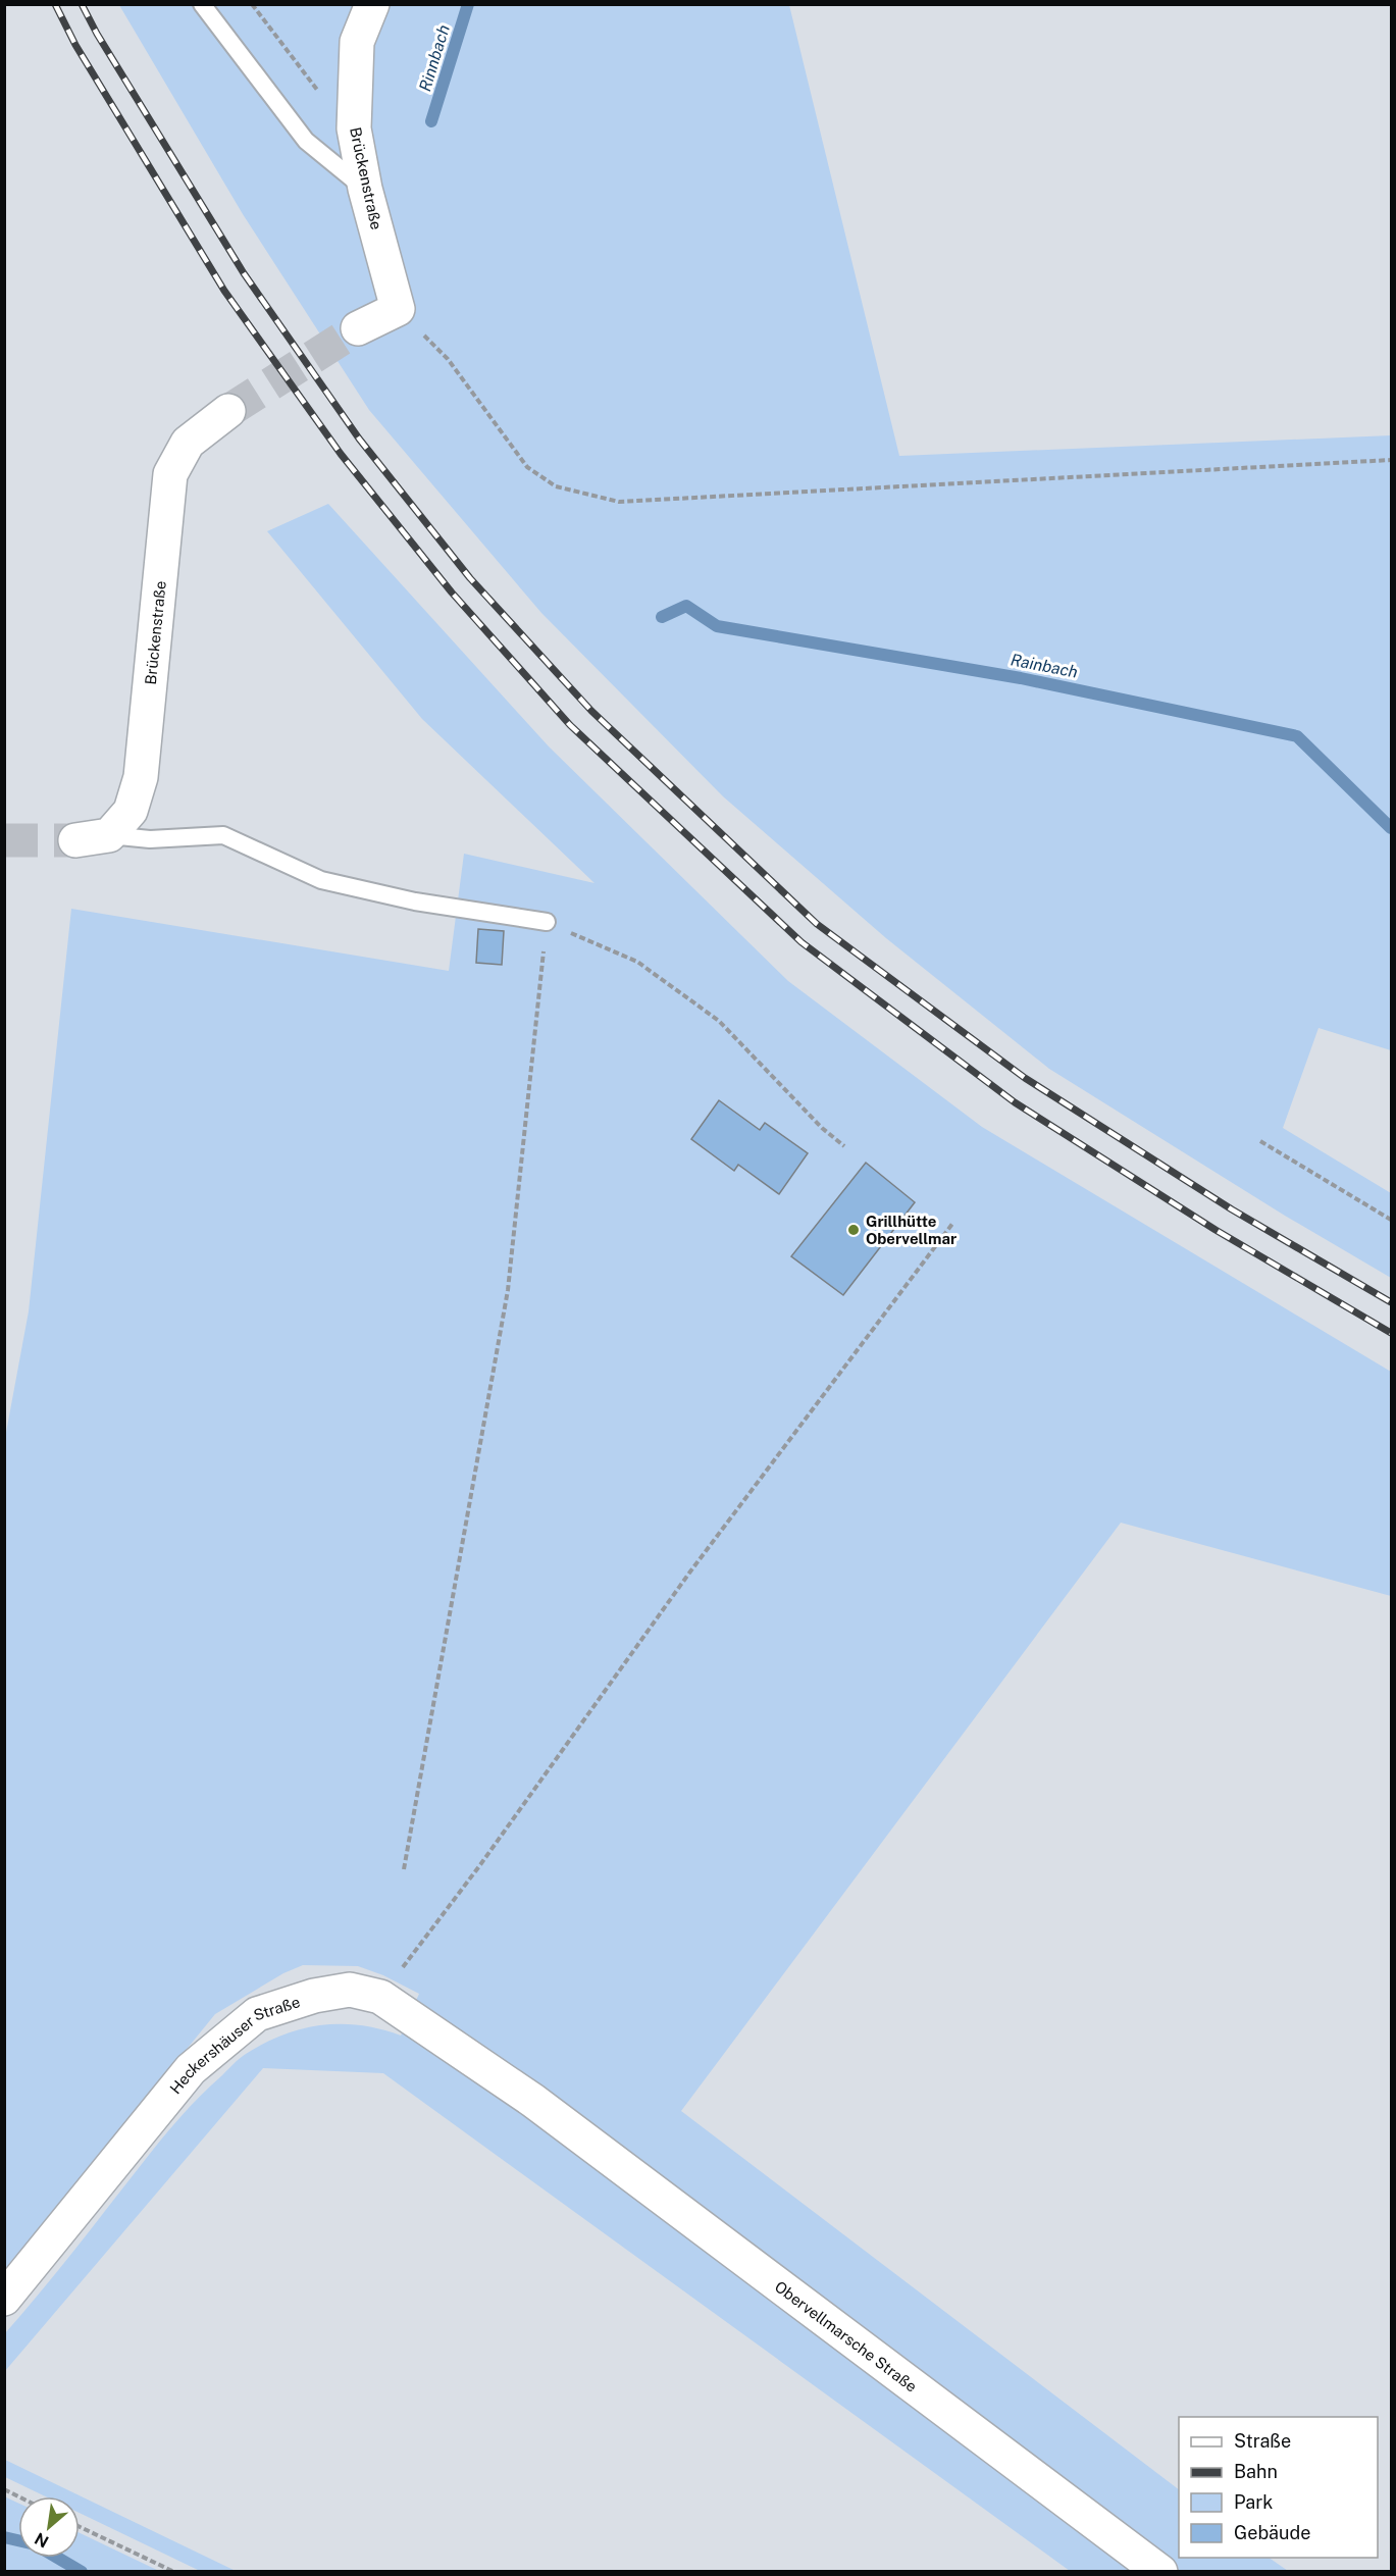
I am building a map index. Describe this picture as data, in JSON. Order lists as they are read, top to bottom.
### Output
{
  "streets": {
    "street": ["Brückenstraße", "Heckershäuser Straße", "Obervellmarsche Straße"]
  },
  "crossings": [
    ["Heckershäuser Straße", "Obervellmarsche Straße"]
  ],
  "water": ["Rinnbach", "Rainbach"],
  "places": ["Grillhütte Obervellmar"],
  "legend": [
    "Straße",
    "Bahn",
    "Park",
    "Gebäude"
  ],
  "north": "bottom left"
}
